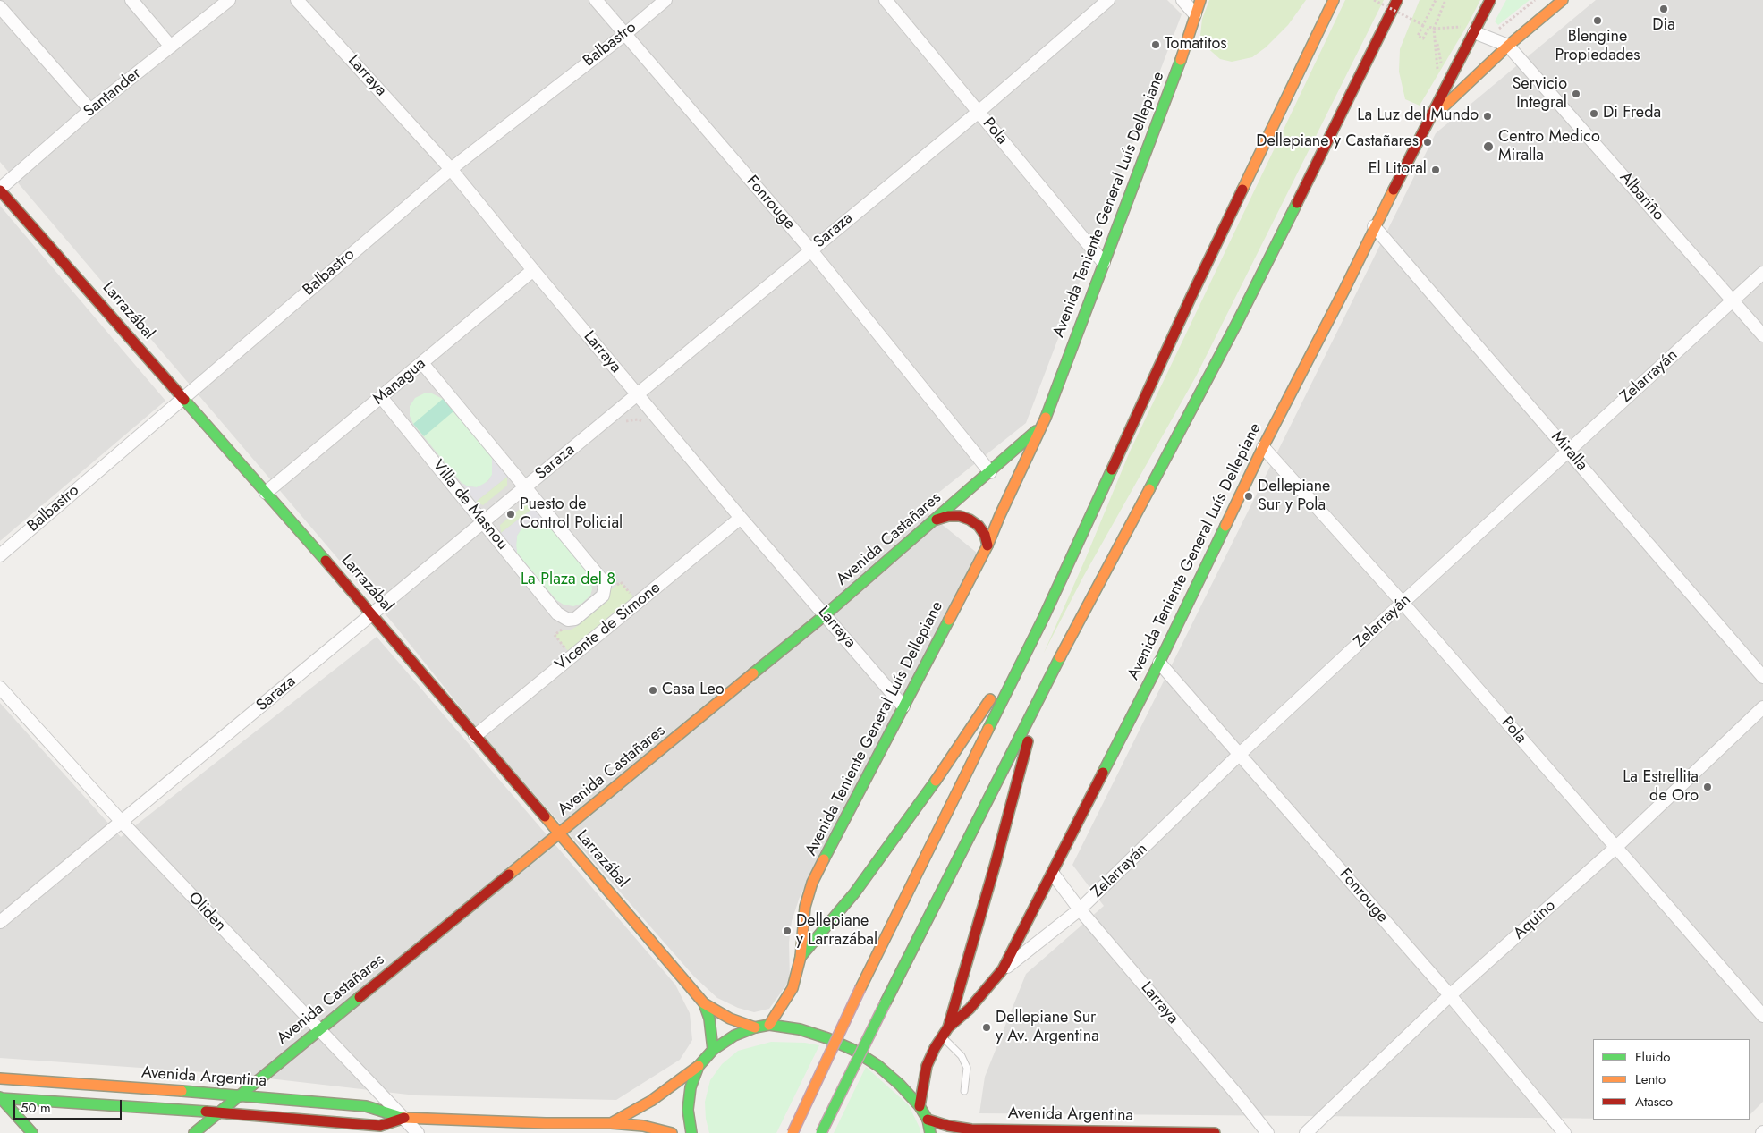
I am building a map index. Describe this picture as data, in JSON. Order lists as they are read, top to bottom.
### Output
{
  "streets": {
    "main road": [
      "Avenida Teniente General Luís Dellepiane",
      "Larrazábal",
      "Avenida Castañares",
      "Avenida Argentina"
    ],
    "street": [
      "Balbastro",
      "Larraya",
      "Santander",
      "Pola",
      "Albariño",
      "Fonrouge",
      "Saraza",
      "Zelarrayán",
      "Managua",
      "Miralla",
      "Villa de Masnou",
      "Vicente de Simone",
      "Oliden",
      "Aquino"
    ]
  },
  "crossings": [
    ["Balbastro", "Larraya"],
    ["Balbastro", "Fonrouge"],
    ["Balbastro", "Larrazábal"],
    ["Larraya", "Avenida Teniente General Luís Dellepiane"],
    ["Larraya", "Saraza"],
    ["Larraya", "Zelarrayán"],
    ["Larraya", "Managua"],
    ["Larraya", "Avenida Castañares"],
    ["Larraya", "Vicente de Simone"],
    ["Santander", "Larrazábal"],
    ["Pola", "Avenida Teniente General Luís Dellepiane"],
    ["Pola", "Saraza"],
    ["Pola", "Zelarrayán"],
    ["Pola", "Aquino"],
    ["Albariño", "Avenida Teniente General Luís Dellepiane"],
    ["Albariño", "Zelarrayán"],
    ["Fonrouge", "Avenida Teniente General Luís Dellepiane"],
    ["Fonrouge", "Saraza"],
    ["Fonrouge", "Zelarrayán"],
    ["Fonrouge", "Avenida Castañares"],
    ["Fonrouge", "Aquino"],
    ["Avenida Teniente General Luís Dellepiane", "Zelarrayán"],
    ["Avenida Teniente General Luís Dellepiane", "Miralla"],
    ["Avenida Teniente General Luís Dellepiane", "Avenida Castañares"],
    ["Saraza", "Larrazábal"],
    ["Saraza", "Villa de Masnou"],
    ["Saraza", "Vicente de Simone"],
    ["Saraza", "Oliden"],
    ["Larrazábal", "Managua"],
    ["Larrazábal", "Avenida Castañares"],
    ["Larrazábal", "Vicente de Simone"],
    ["Zelarrayán", "Miralla"],
    ["Managua", "Villa de Masnou"],
    ["Villa de Masnou", "Vicente de Simone"],
    ["Avenida Castañares", "Oliden"],
    ["Avenida Castañares", "Avenida Argentina"],
    ["Oliden", "Avenida Argentina"]
  ],
  "parks": ["La Plaza del 8"],
  "places": [
    "Dia",
    "Blengine Propiedades",
    "Tomatitos",
    "Servicio Integral",
    "Di Freda",
    "La Luz del Mundo",
    "Dellepiane y Castañares",
    "Centro Medico Miralla",
    "El Litoral",
    "Dellepiane Sur y Pola",
    "Puesto de Control Policial",
    "Casa Leo",
    "La Estrellita de Oro",
    "Dellepiane y Larrazábal",
    "Dellepiane Sur y Av. Argentina"
  ],
  "legend": ["Fluido", "Lento", "Atasco"],
  "scale_bar": "50 m"
}
